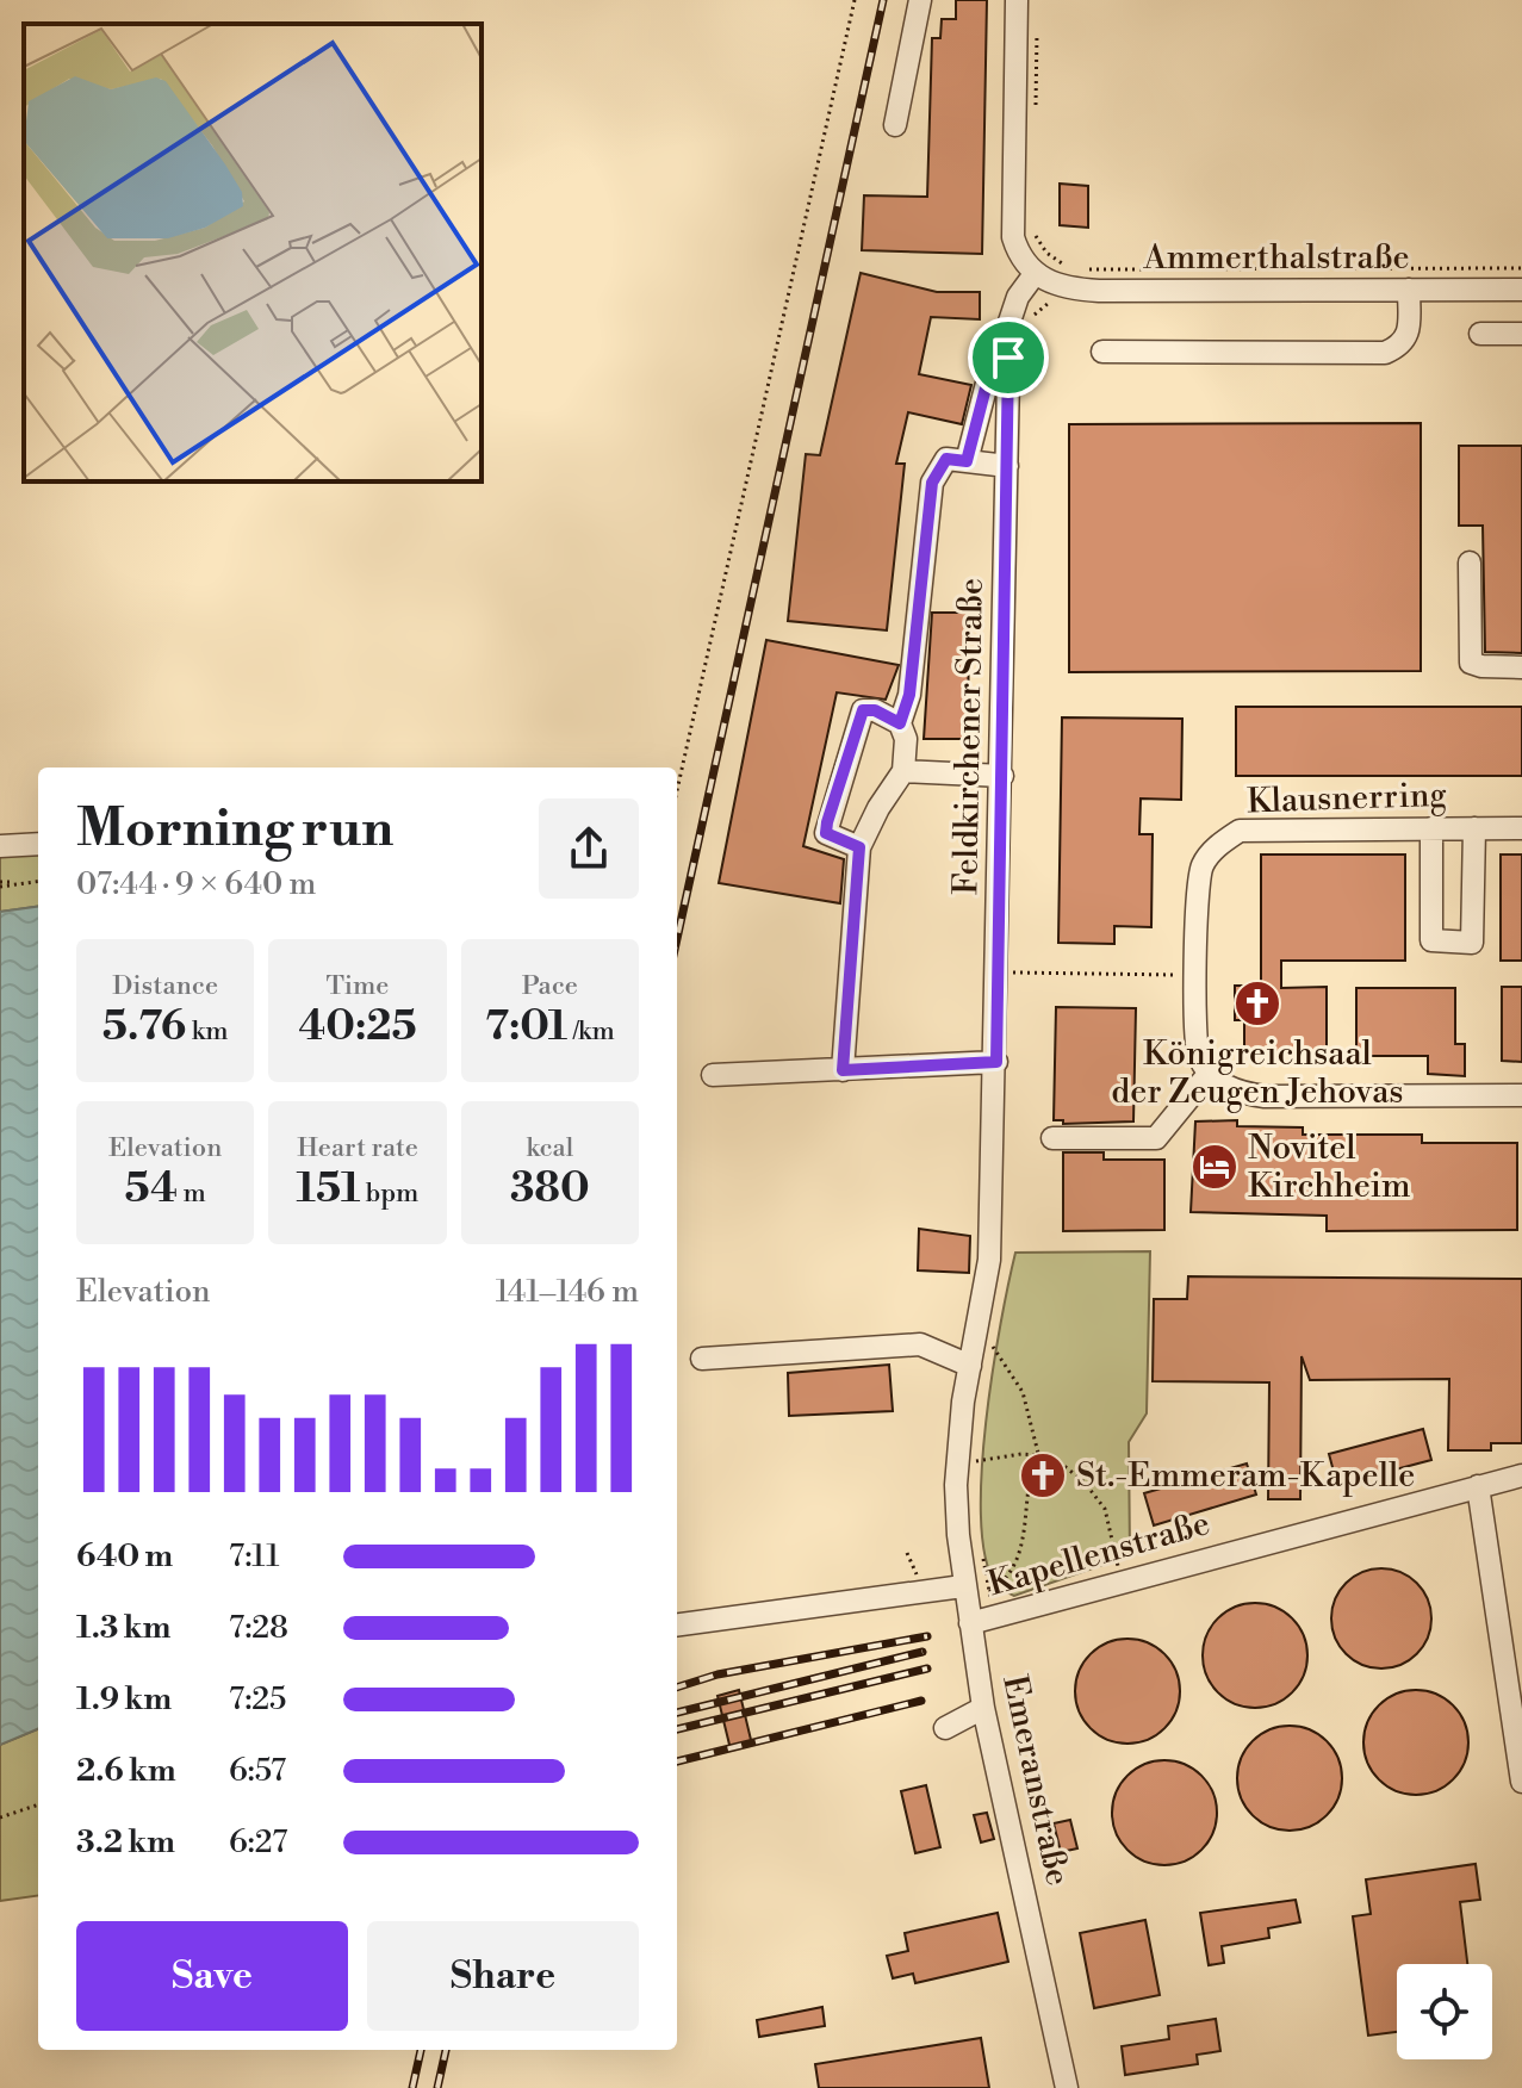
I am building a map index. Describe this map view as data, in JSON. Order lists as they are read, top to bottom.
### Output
{
  "streets": {
    "street": [
      "Ammerthalstraße",
      "Feldkirchener Straße",
      "Klausnerring",
      "Kapellenstraße",
      "Emeranstraße"
    ]
  },
  "crossings": [
    ["Ammerthalstraße", "Feldkirchener Straße"],
    ["Feldkirchener Straße", "Emeranstraße"],
    ["Kapellenstraße", "Emeranstraße"]
  ],
  "places": {
    "church": ["Königreichsaal der Zeugen Jehovas", "St.-Emmeram-Kapelle"],
    "hotel": ["Novitel Kirchheim"]
  },
  "page": {
    "heading": ["Morning run", "07:44 · 9 × 640 m"],
    "stats": [
      ["Distance", "5.76 km"],
      ["Time", "40:25"],
      ["Pace", "7:01 /km"],
      ["Elevation", "54 m"],
      ["Heart rate", "151 bpm"],
      ["kcal", "380"]
    ],
    "chart": ["Elevation", "141–146 m"],
    "list": [
      {
        "name": "640 m",
        "note": "7:11"
      },
      {
        "name": "1.3 km",
        "note": "7:28"
      },
      {
        "name": "1.9 km",
        "note": "7:25"
      },
      {
        "name": "2.6 km",
        "note": "6:57"
      },
      {
        "name": "3.2 km",
        "note": "6:27"
      }
    ],
    "buttons": ["Save", "Share"]
  }
}
